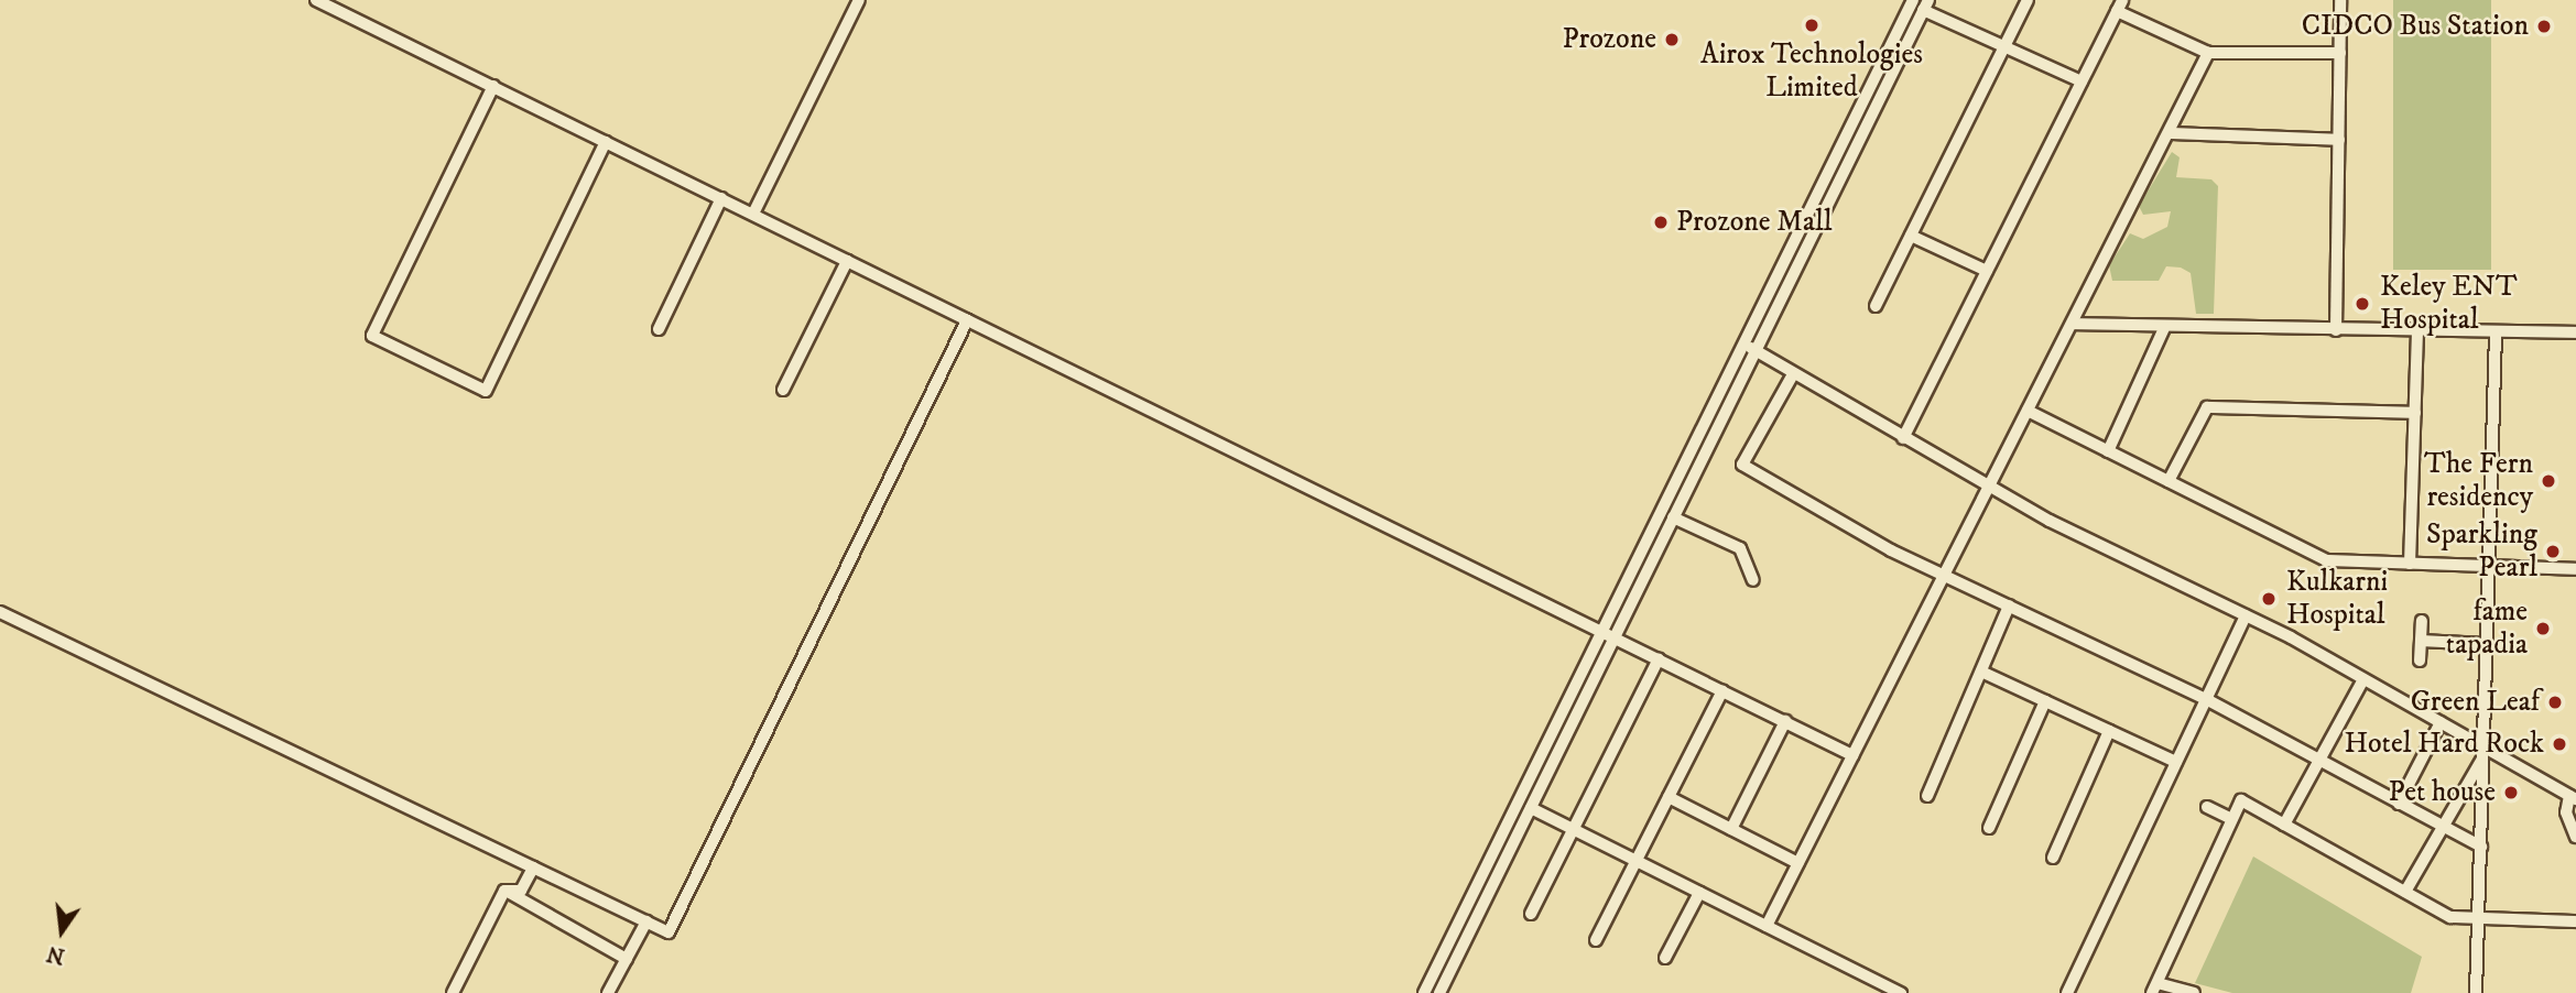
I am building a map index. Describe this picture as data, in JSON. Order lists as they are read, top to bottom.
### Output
{
  "places": [
    "Airox Technologies Limited",
    "CIDCO Bus Station",
    "Prozone",
    "Prozone Mall",
    "Keley ENT Hospital",
    "The Fern residency",
    "Sparkling Pearl",
    "Kulkarni Hospital",
    "fame tapadia",
    "Green Leaf",
    "Hotel Hard Rock",
    "Pet house"
  ],
  "north": "bottom"
}
